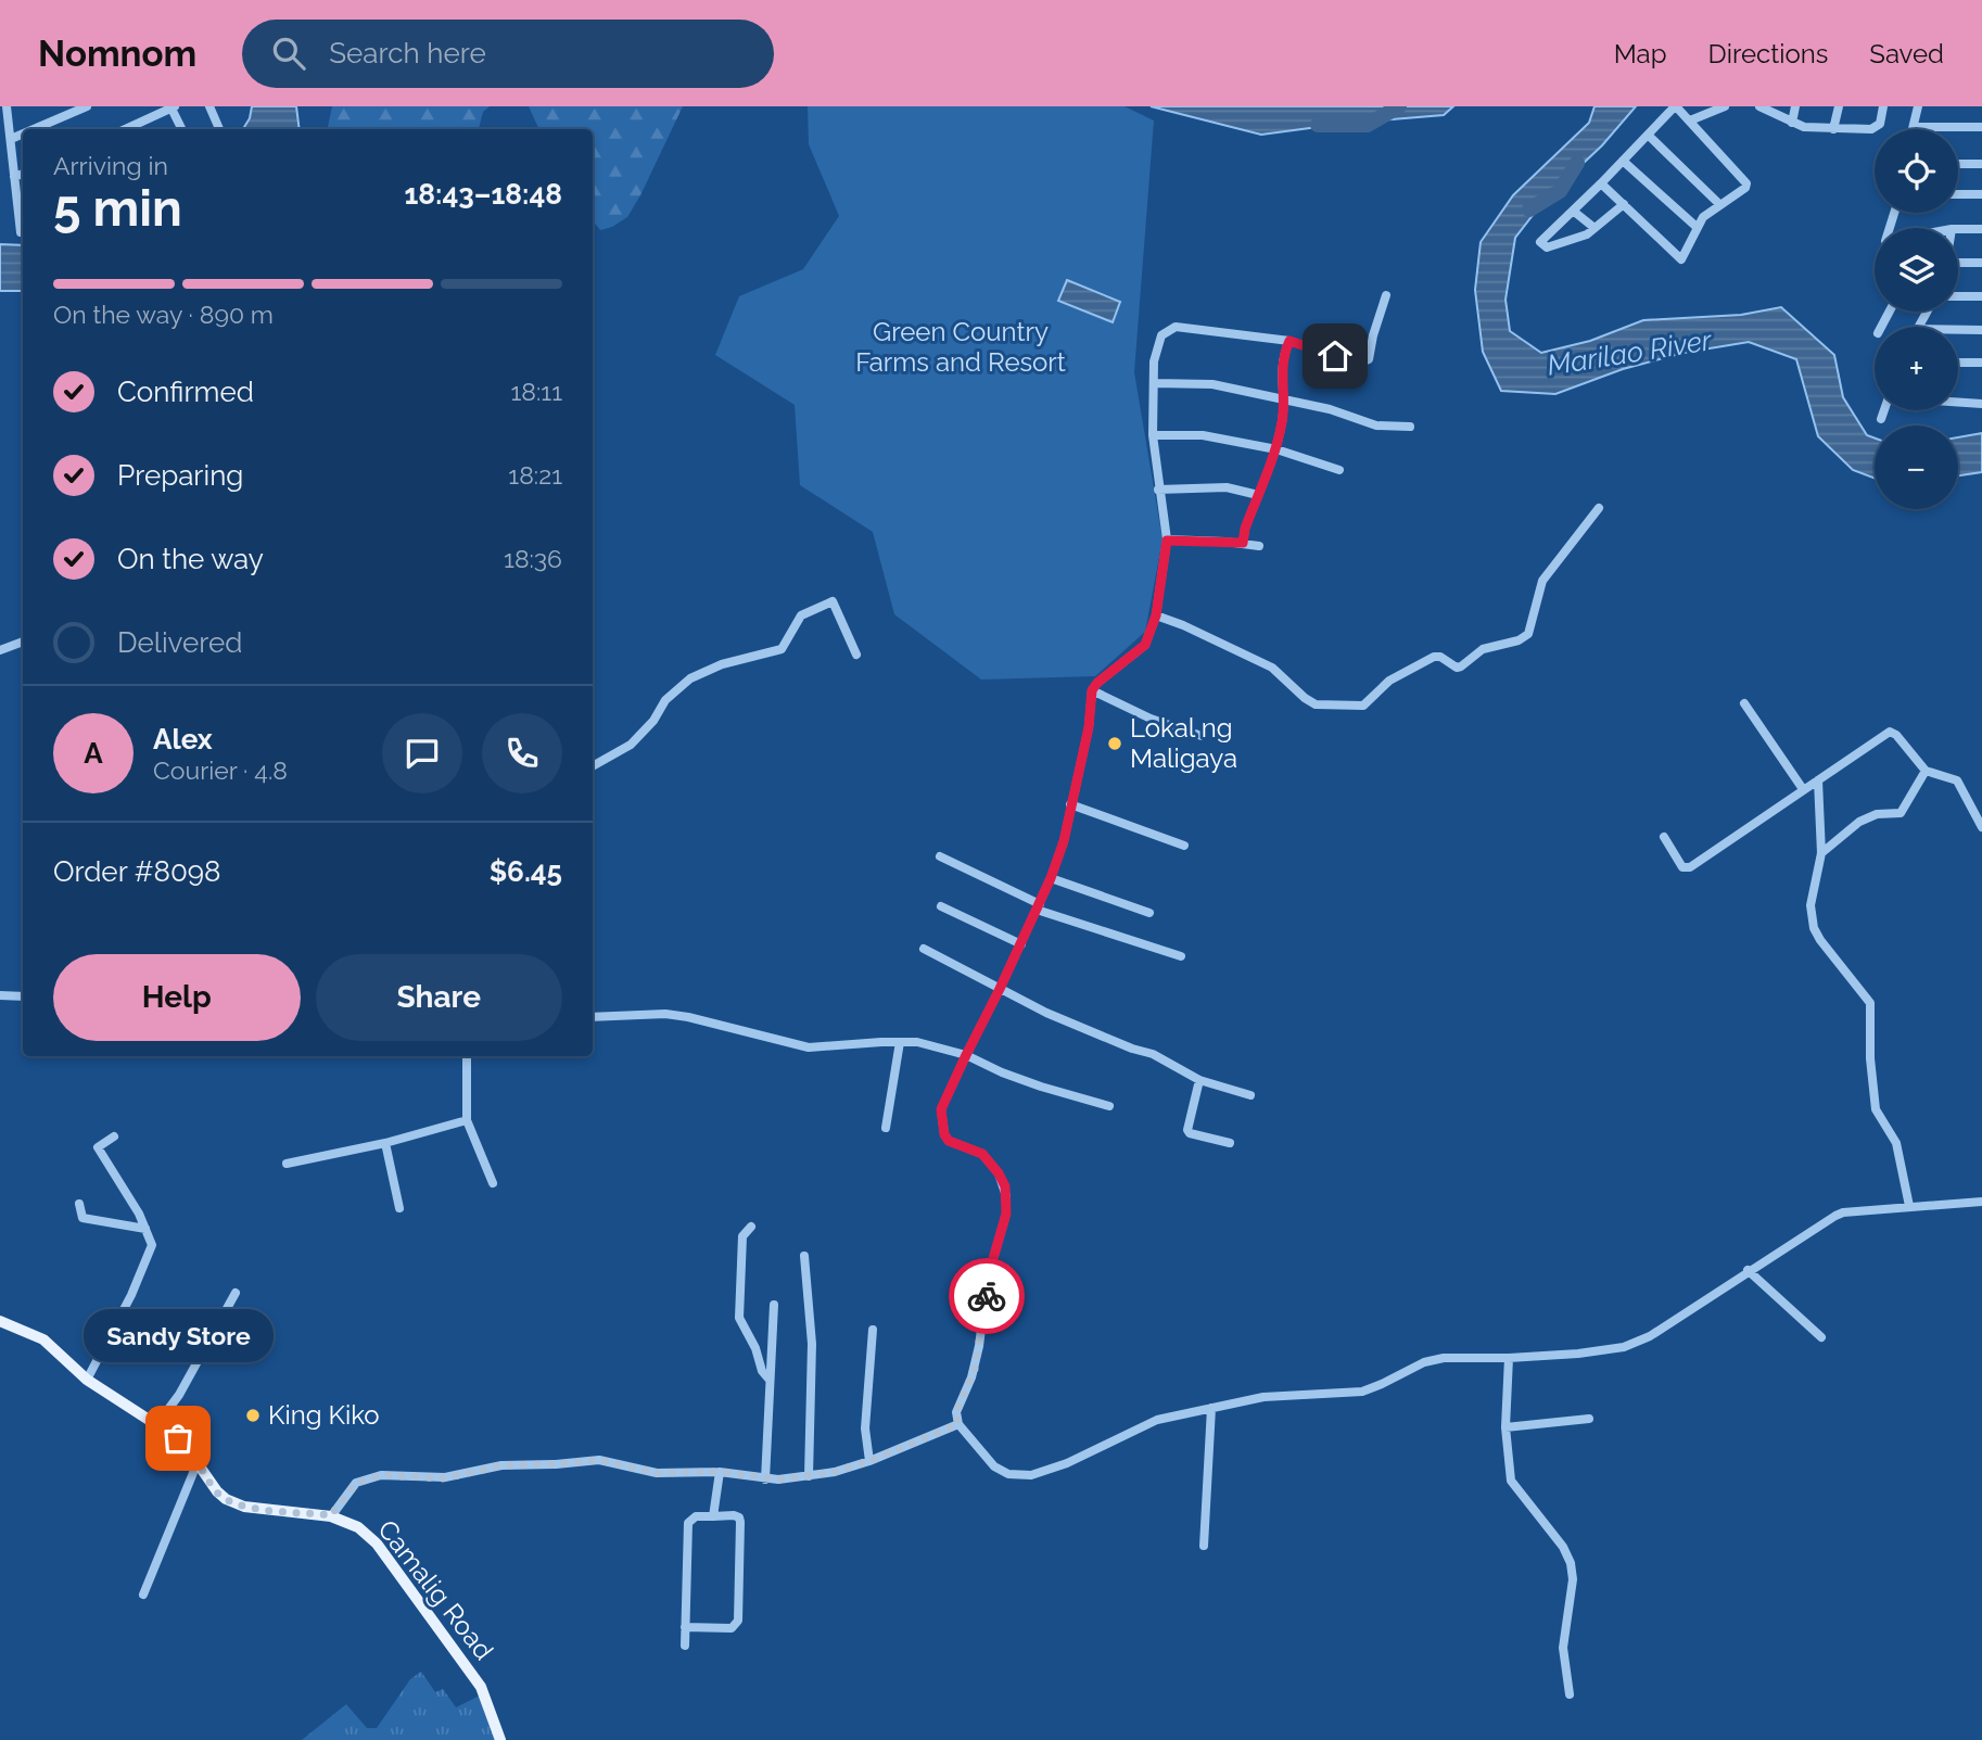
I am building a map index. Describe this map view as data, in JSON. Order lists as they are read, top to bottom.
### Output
{
  "streets": {
    "main road": ["Camalig Road"]
  },
  "water": ["Marilao River"],
  "parks": ["Green Country Farms and Resort"],
  "places": ["Lokal ng Maligaya", "King Kiko", "Sandy Store"],
  "page": {
    "header": "Nomnom",
    "search": "Search here",
    "nav": ["Map", "Directions", "Saved"],
    "map_buttons": ["+", "−"],
    "heading": ["5 min", "Arriving in", "18:43–18:48"],
    "panel": [
      "Alex",
      "Courier · 4.8",
      "Order #8098",
      "$6.45"
    ],
    "bar": "On the way · 890 m",
    "list": [
      ["Confirmed", "18:11"],
      ["Preparing", "18:21"],
      ["On the way", "18:36"],
      "Delivered"
    ],
    "round": "A",
    "buttons": ["Help", "Share"],
    "bubble": "Sandy Store"
  }
}
